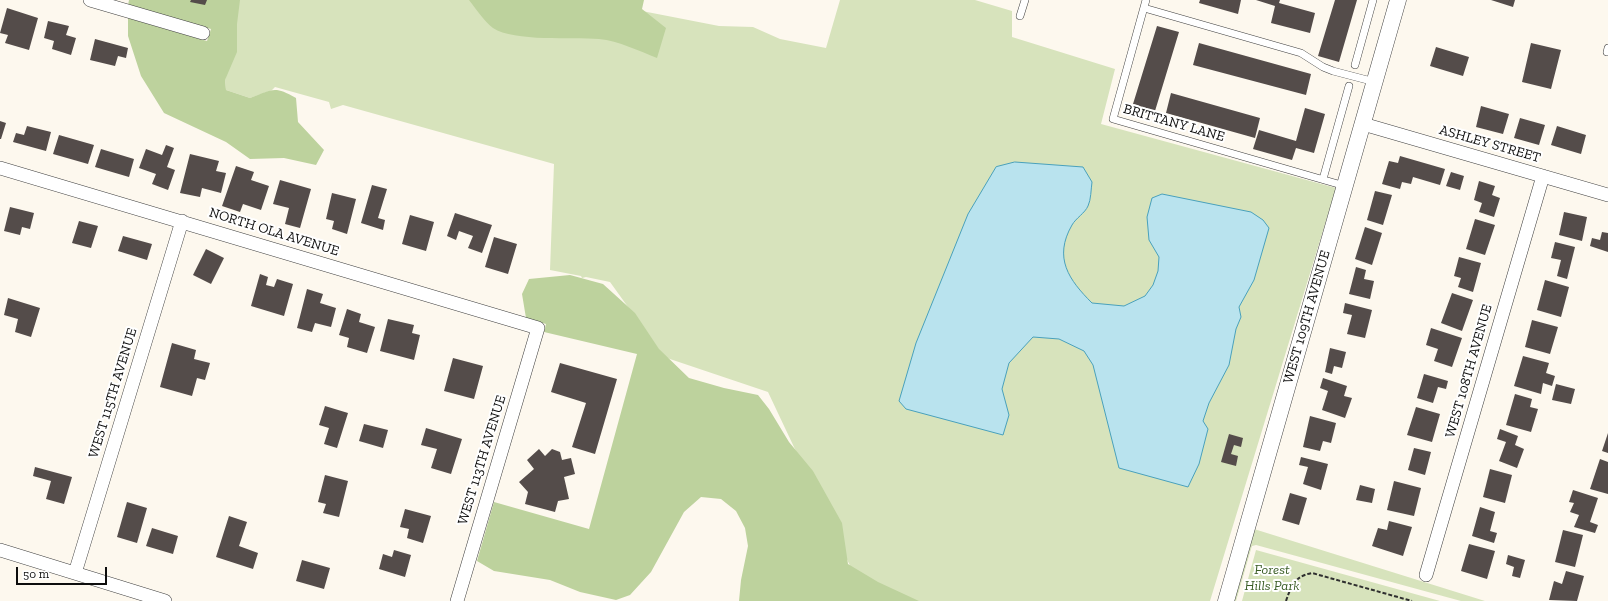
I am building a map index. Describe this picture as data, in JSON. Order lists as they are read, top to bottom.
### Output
{
  "streets": {
    "street": [
      "ASHLEY STREET",
      "NORTH OLA AVENUE",
      "WEST 109TH AVENUE",
      "WEST 108TH AVENUE",
      "WEST 115TH AVENUE",
      "WEST 113TH AVENUE"
    ],
    "lane": ["BRITTANY LANE"]
  },
  "crossings": [
    ["BRITTANY LANE", "WEST 109TH AVENUE"],
    ["ASHLEY STREET", "WEST 109TH AVENUE"],
    ["ASHLEY STREET", "WEST 108TH AVENUE"],
    ["NORTH OLA AVENUE", "WEST 115TH AVENUE"],
    ["NORTH OLA AVENUE", "WEST 113TH AVENUE"]
  ],
  "parks": ["Forest Hills Park"],
  "scale_bar": "50 m"
}
